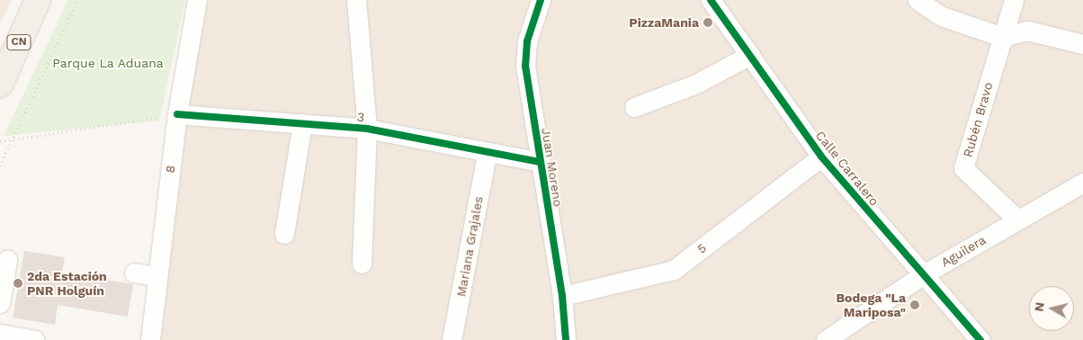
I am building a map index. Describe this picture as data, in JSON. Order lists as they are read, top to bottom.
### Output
{
  "streets": {
    "main road": ["CN"],
    "street": [
      "3",
      "Rubén Bravo",
      "Juan Moreno",
      "Calle Carralero",
      "8",
      "Mariana Grajales",
      "5",
      "Aguilera"
    ]
  },
  "crossings": [
    ["3", "Juan Moreno"],
    ["3", "8"],
    ["3", "Mariana Grajales"],
    ["Rubén Bravo", "Aguilera"],
    ["Juan Moreno", "5"],
    ["Calle Carralero", "5"],
    ["Calle Carralero", "Aguilera"]
  ],
  "parks": ["Parque La Aduana"],
  "places": ["PizzaMania", "2da Estación PNR Holguín", "Bodega \"La Mariposa\""],
  "north": "left"
}
